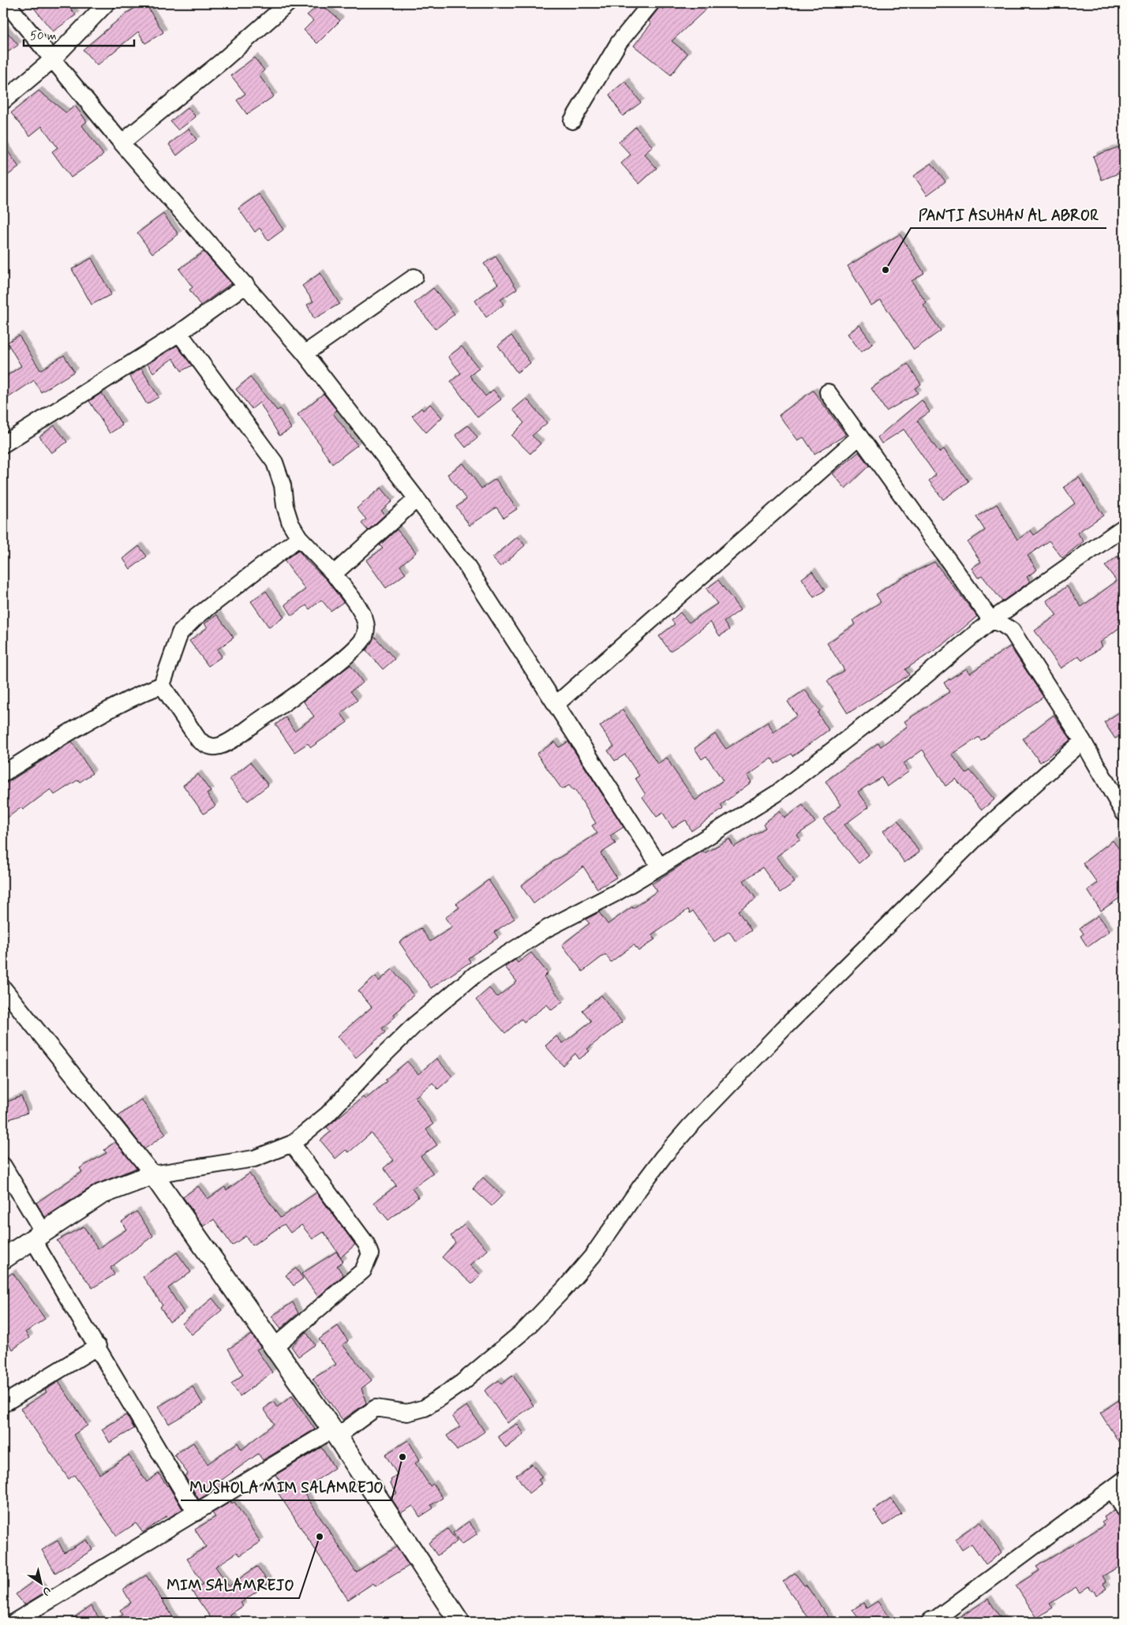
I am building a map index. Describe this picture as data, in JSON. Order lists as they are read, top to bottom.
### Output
{
  "places": ["PANTI ASUHAN AL ABROR", "MUSHOLA MIM SALAMREJO", "MIM SALAMREJO"],
  "scale_bar": "50 m",
  "north": "bottom right"
}
